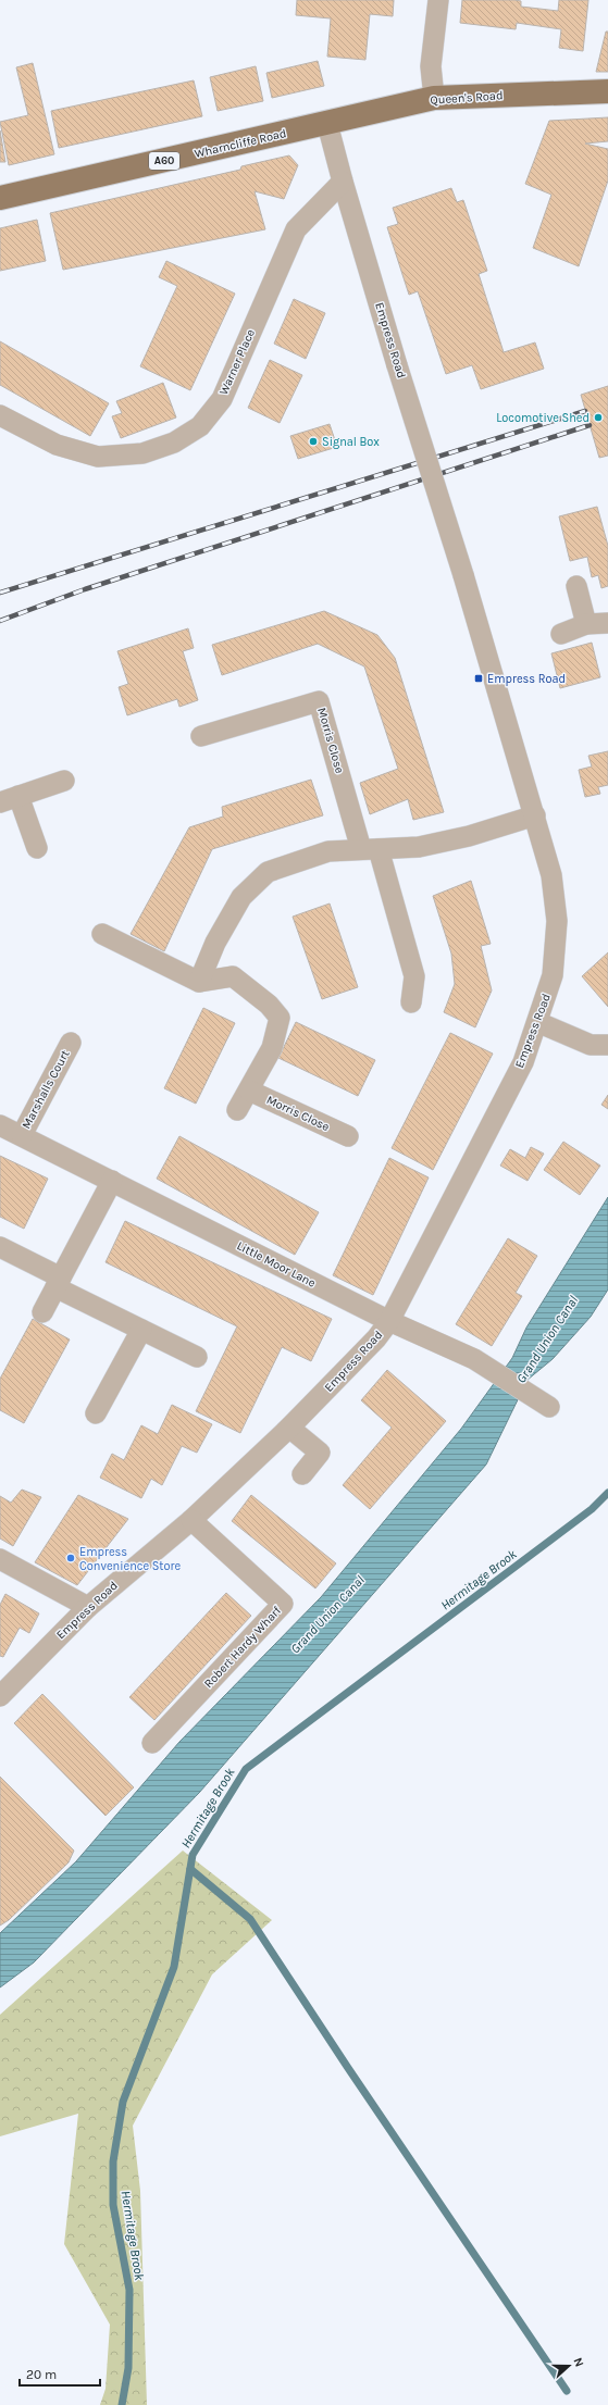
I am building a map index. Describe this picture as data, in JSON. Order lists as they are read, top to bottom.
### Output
{
  "streets": {
    "main road": ["Queen's Road", "Wharncliffe Road", "A60"],
    "street": [
      "Empress Road",
      "Warner Place",
      "Morris Close",
      "Marshalls Court",
      "Little Moor Lane",
      "Robert Hardy Wharf"
    ]
  },
  "crossings": [
    ["Queen's Road", "Wharncliffe Road"],
    ["Queen's Road", "Empress Road"],
    ["Wharncliffe Road", "Empress Road"],
    ["Empress Road", "Warner Place"],
    ["Empress Road", "Little Moor Lane"],
    ["Empress Road", "Robert Hardy Wharf"],
    ["Marshalls Court", "Little Moor Lane"]
  ],
  "water": ["Grand Union Canal", "Hermitage Brook"],
  "places": {
    "other": ["Locomotive Shed", "Signal Box", "Empress Convenience Store"],
    "transit": ["Empress Road"]
  },
  "scale_bar": "20 m",
  "north": "right"
}
